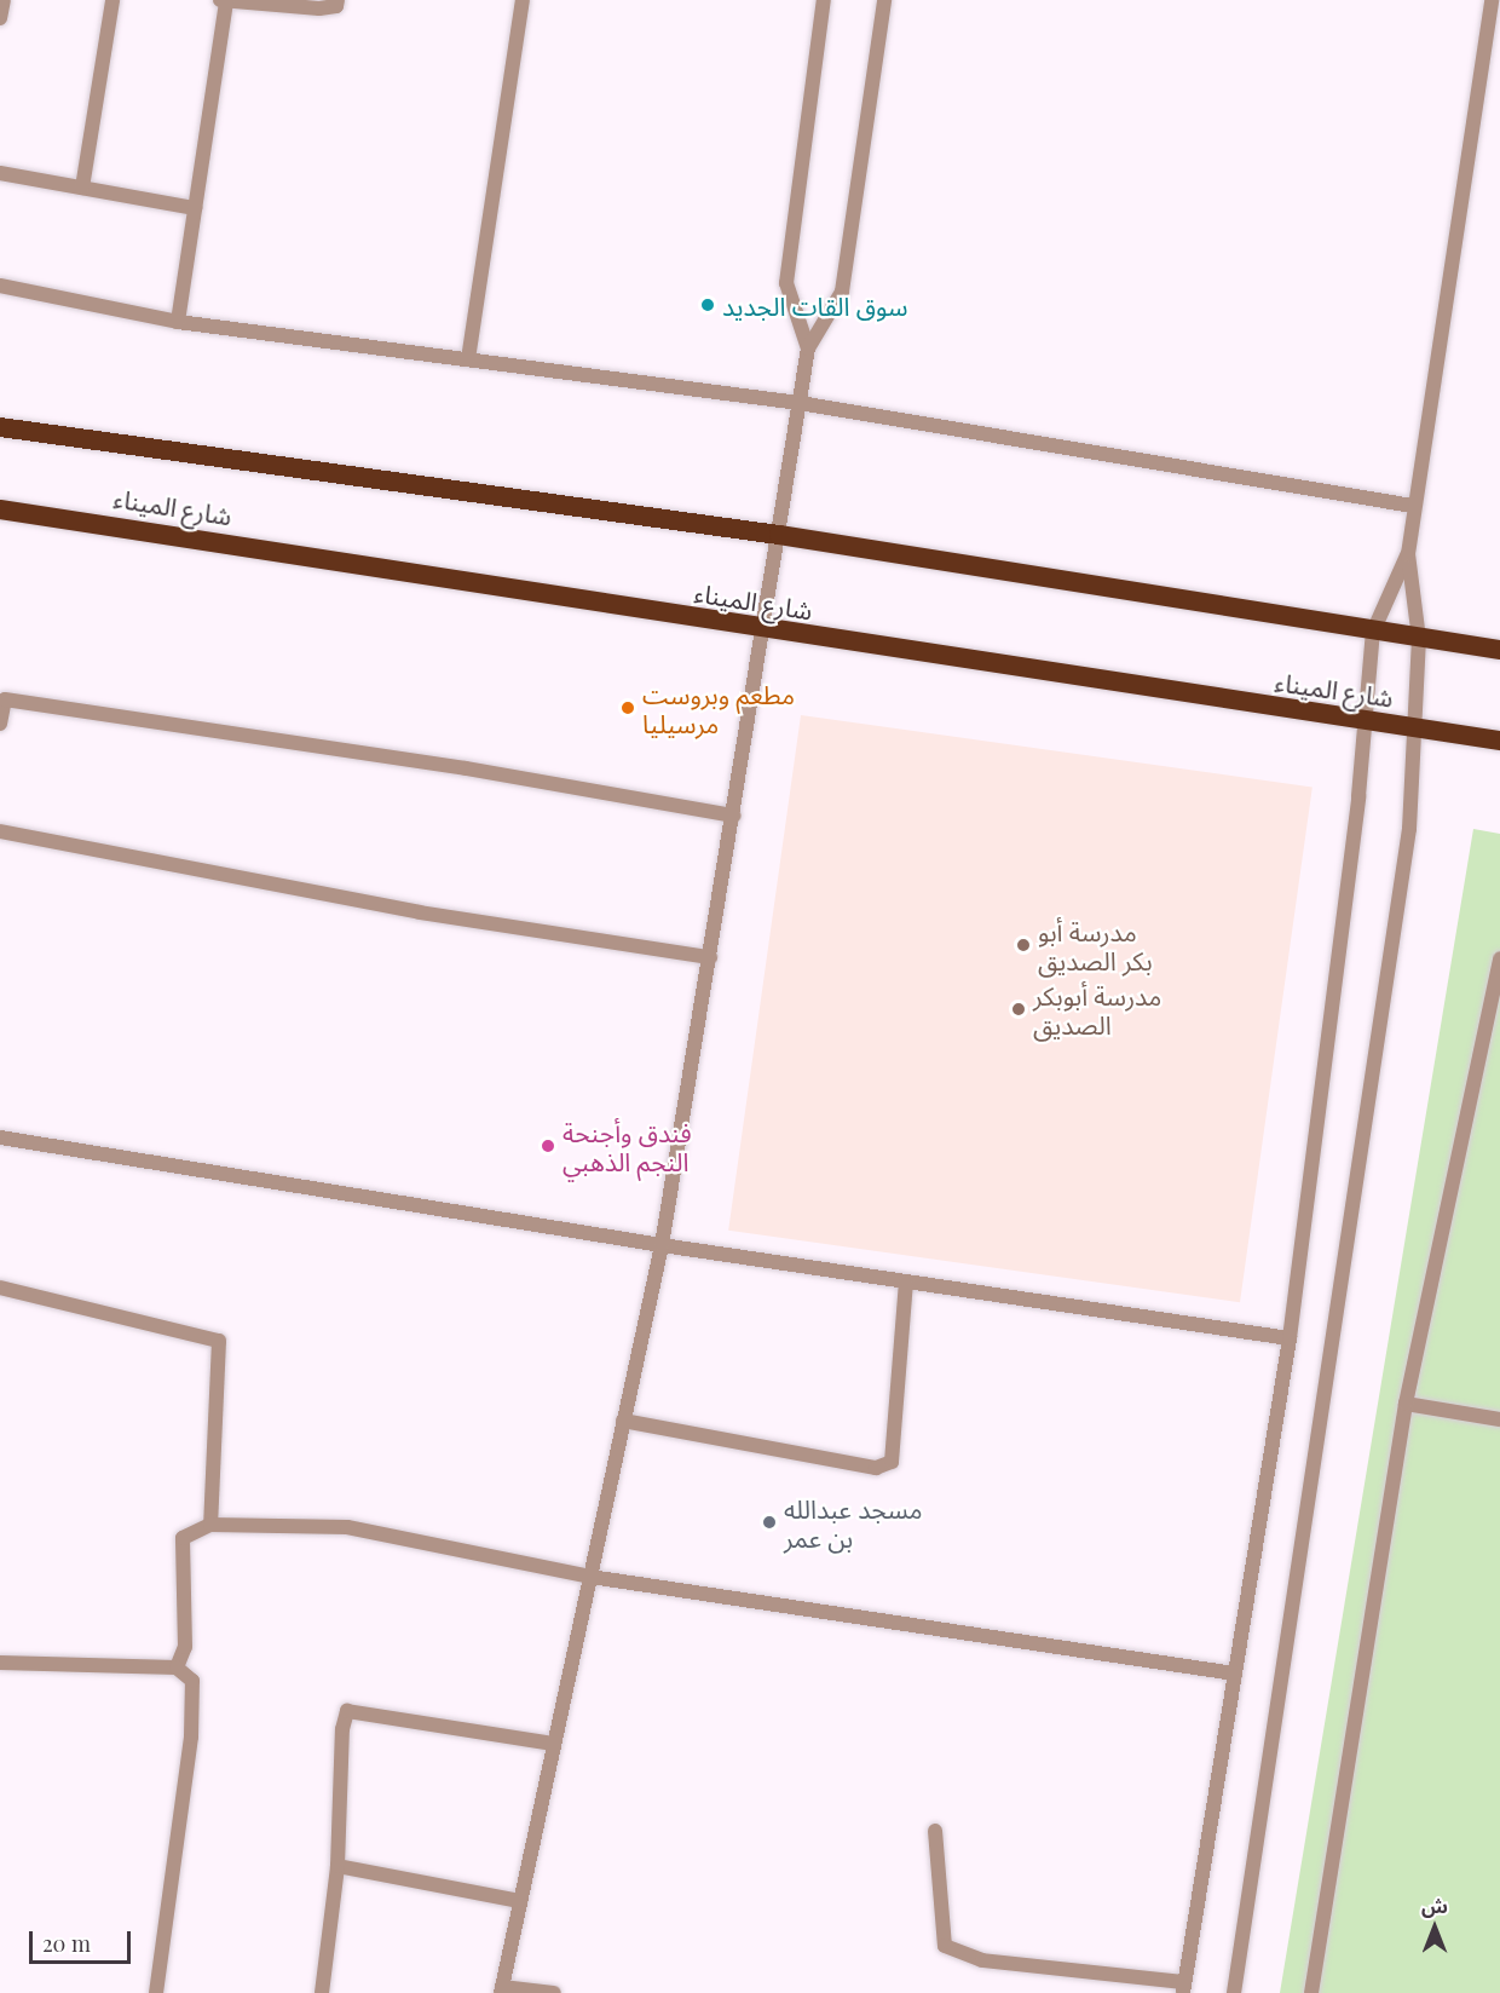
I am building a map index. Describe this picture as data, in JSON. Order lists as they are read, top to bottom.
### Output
{
  "streets": {
    "highway": ["شارع الميناء"]
  },
  "places": [
    "سوق القات الجديد",
    "مطعم وبروست مرسيليا",
    "مدرسة أبو بكر الصديق",
    "مدرسة أبوبكر الصديق",
    "فندق وأجنحة النجم الذهبي",
    "مسجد عبدالله بن عمر"
  ],
  "scale_bar": "20 m",
  "north": "top"
}
